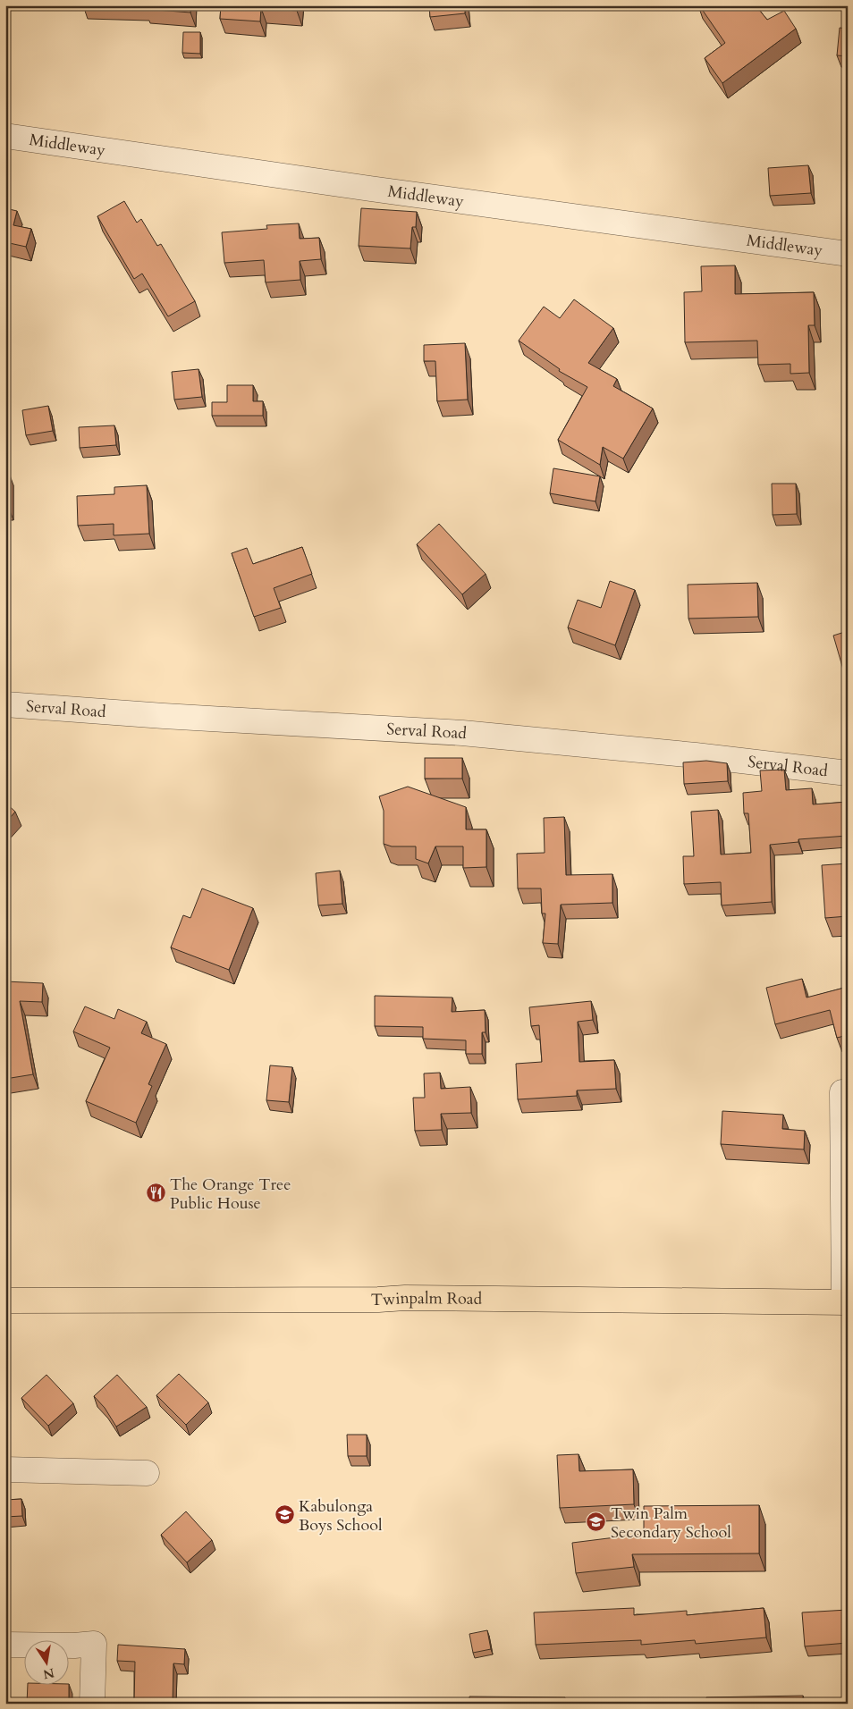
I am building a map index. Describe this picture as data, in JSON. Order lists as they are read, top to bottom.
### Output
{
  "streets": {
    "main road": ["Twinpalm Road"],
    "street": ["Middleway", "Serval Road"]
  },
  "places": {
    "restaurant": ["The Orange Tree Public House"],
    "school or university": ["Kabulonga Boys School", "Twin Palm Secondary School"]
  },
  "north": "bottom"
}
